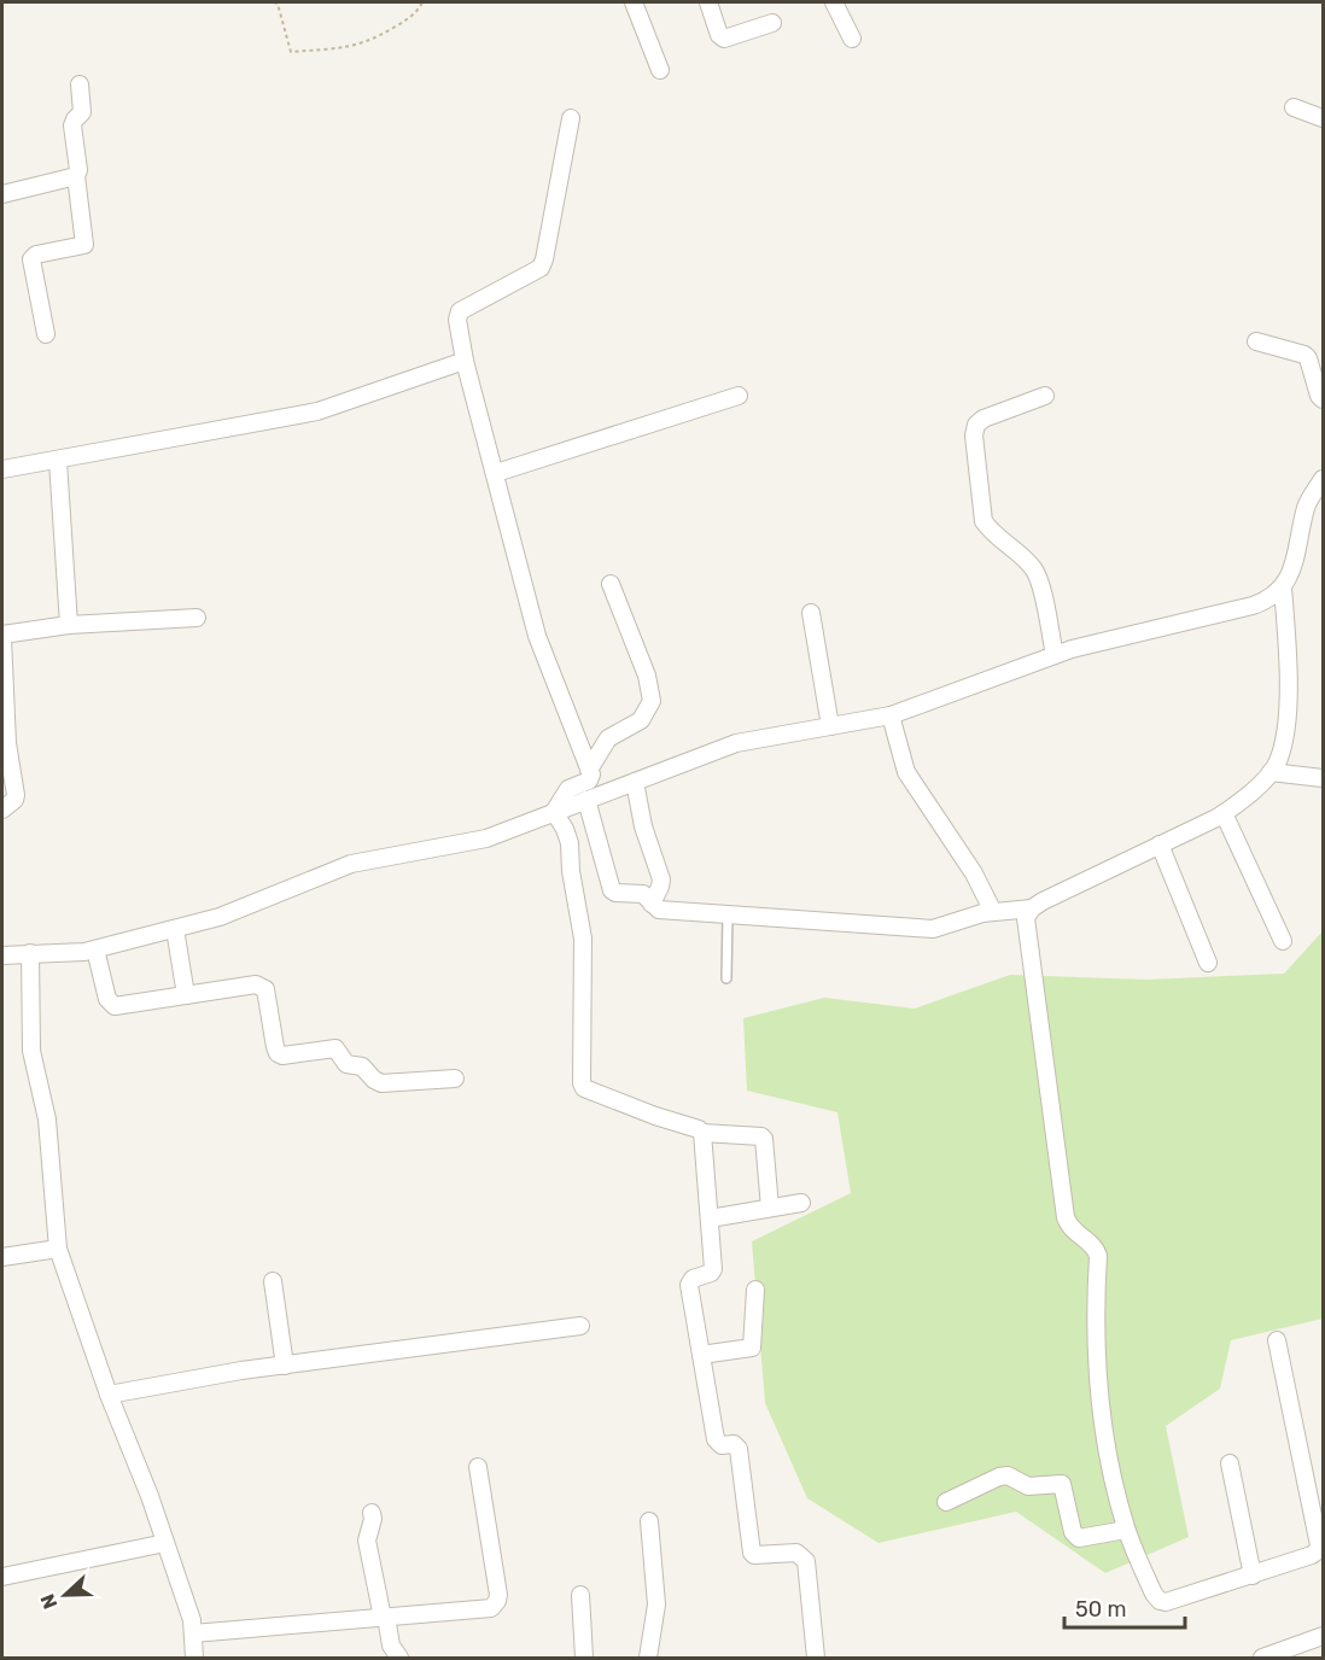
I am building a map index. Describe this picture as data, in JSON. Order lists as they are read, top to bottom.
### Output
{
  "scale_bar": "50 m",
  "north": "left"
}
